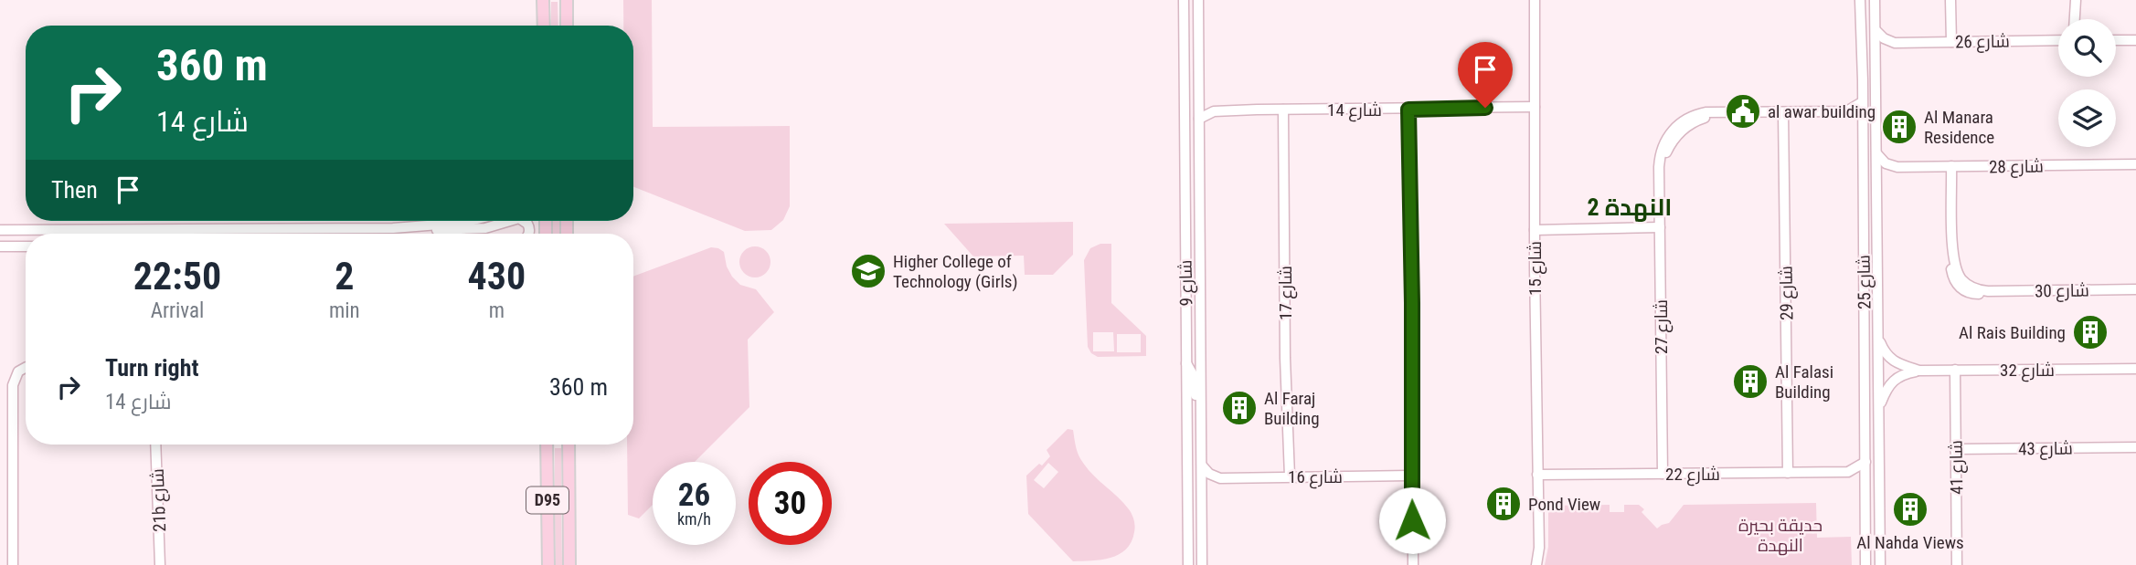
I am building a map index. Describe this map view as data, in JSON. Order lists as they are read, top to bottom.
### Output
{
  "streets": {
    "main road": ["D95"],
    "street": [
      "شارع 26",
      "شارع 14",
      "شارع 28",
      "شارع 15",
      "شارع 25",
      "شارع 9",
      "شارع 30",
      "شارع 17",
      "شارع 29",
      "شارع 27",
      "شارع 32",
      "شارع 43",
      "شارع 41",
      "شارع 22",
      "شارع 16",
      "21b شارع"
    ]
  },
  "crossings": [
    ["شارع 14", "شارع 15"],
    ["شارع 14", "شارع 9"],
    ["شارع 14", "شارع 17"],
    ["شارع 28", "شارع 30"],
    ["شارع 15", "شارع 22"],
    ["شارع 25", "شارع 27"],
    ["شارع 25", "شارع 32"],
    ["شارع 25", "شارع 22"],
    ["شارع 17", "شارع 16"],
    ["شارع 29", "شارع 27"],
    ["شارع 29", "شارع 22"],
    ["شارع 27", "شارع 22"],
    ["شارع 32", "شارع 41"],
    ["شارع 43", "شارع 41"]
  ],
  "districts": ["النهدة 2"],
  "parks": ["حديقة بحيرة النهدة"],
  "places": {
    "public building": ["al awar building"],
    "building": [
      "Al Manara Residence",
      "Al Rais Building",
      "Al Falasi Building",
      "Al Faraj Building",
      "Pond View",
      "Al Nahda Views"
    ],
    "school or university": ["Higher College of Technology (Girls)"]
  },
  "page": {
    "turn": ["360 m", "شارع 14"],
    "then": "Then",
    "eta": [
      "22:50",
      "Arrival",
      "2",
      "min",
      "430",
      "m"
    ],
    "list": [
      {
        "name": "Turn right",
        "note": "شارع 14",
        "value": "360 m"
      }
    ],
    "speed": "26 km/h",
    "limit": "30"
  }
}
